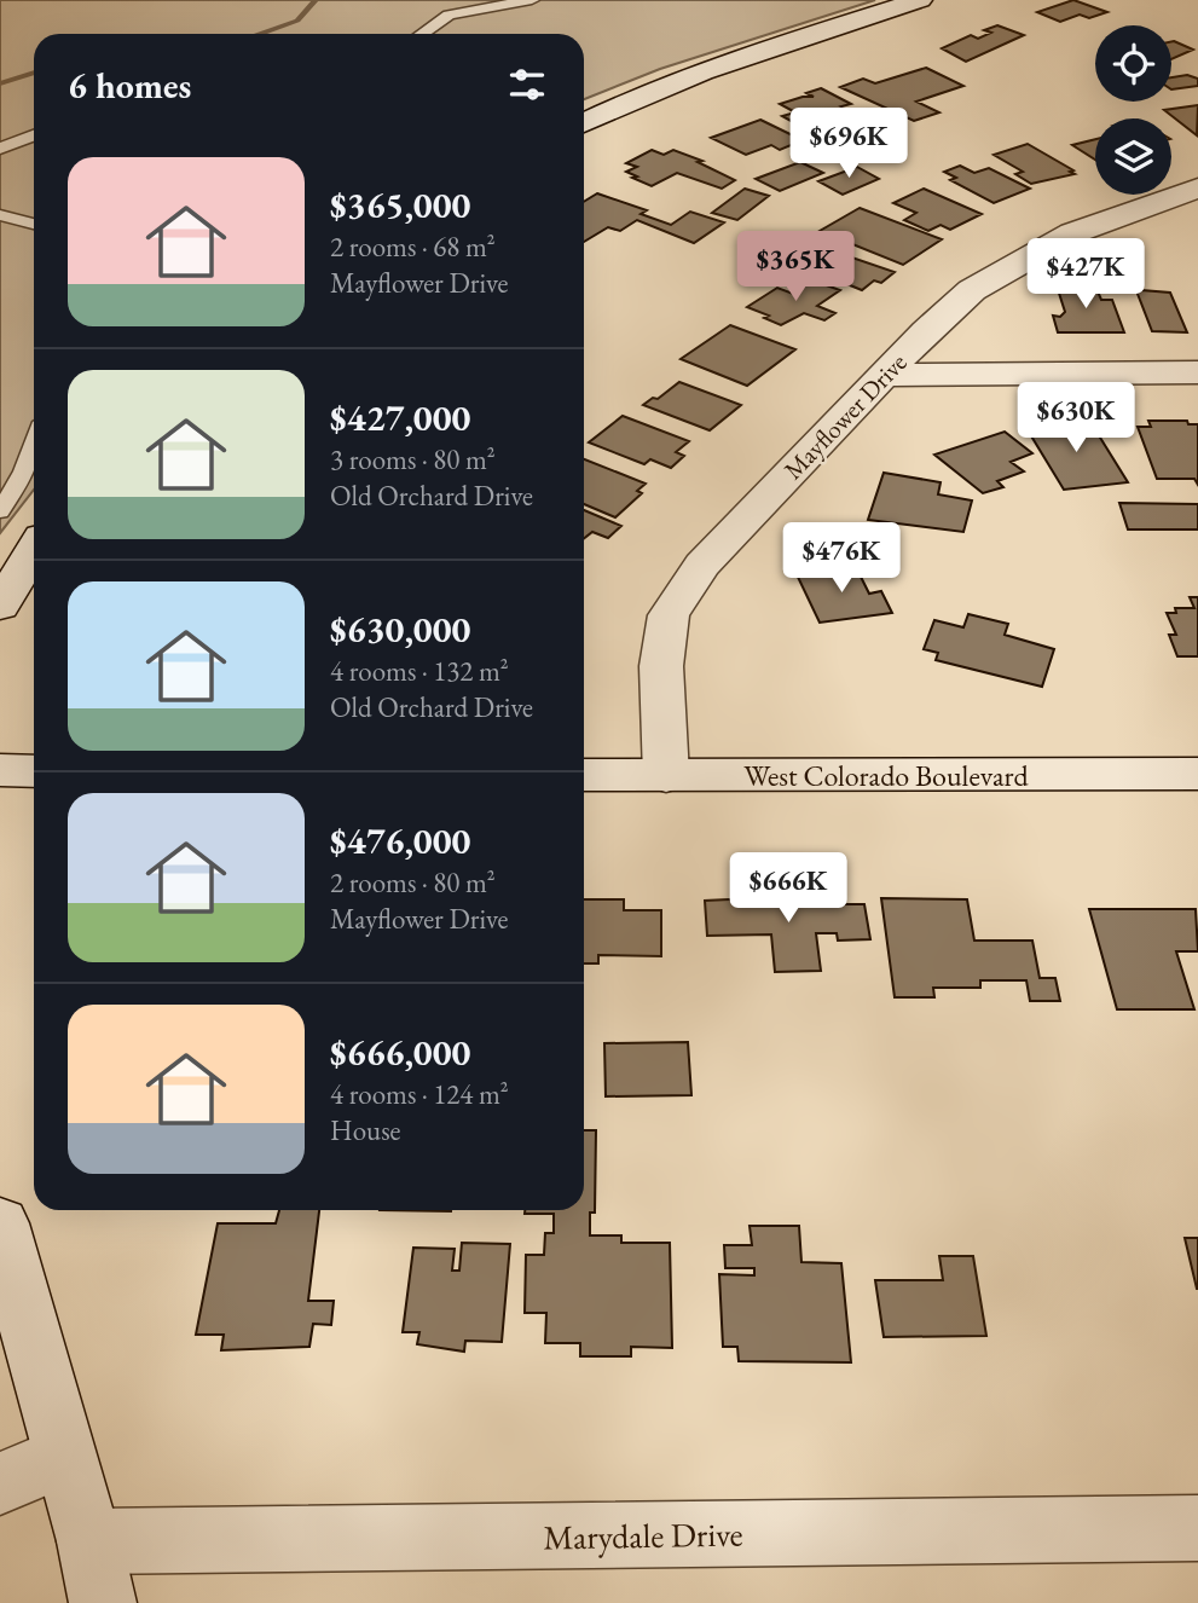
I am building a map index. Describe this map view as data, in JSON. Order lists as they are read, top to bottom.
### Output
{
  "streets": {
    "street": ["Mayflower Drive", "West Colorado Boulevard", "Marydale Drive"]
  },
  "crossings": [
    ["Mayflower Drive", "West Colorado Boulevard"]
  ],
  "page": {
    "heading": "6 homes",
    "price": [
      "$696K",
      "$365K",
      "$427K",
      "$630K",
      "$476K",
      "$666K"
    ],
    "list": [
      {
        "name": "$365,000",
        "note": "2 rooms · 68 m² · Mayflower Drive"
      },
      {
        "name": "$427,000",
        "note": "3 rooms · 80 m² · Old Orchard Drive"
      },
      {
        "name": "$630,000",
        "note": "4 rooms · 132 m² · Old Orchard Drive"
      },
      {
        "name": "$476,000",
        "note": "2 rooms · 80 m² · Mayflower Drive"
      },
      {
        "name": "$666,000",
        "note": "4 rooms · 124 m² · House"
      }
    ]
  }
}
